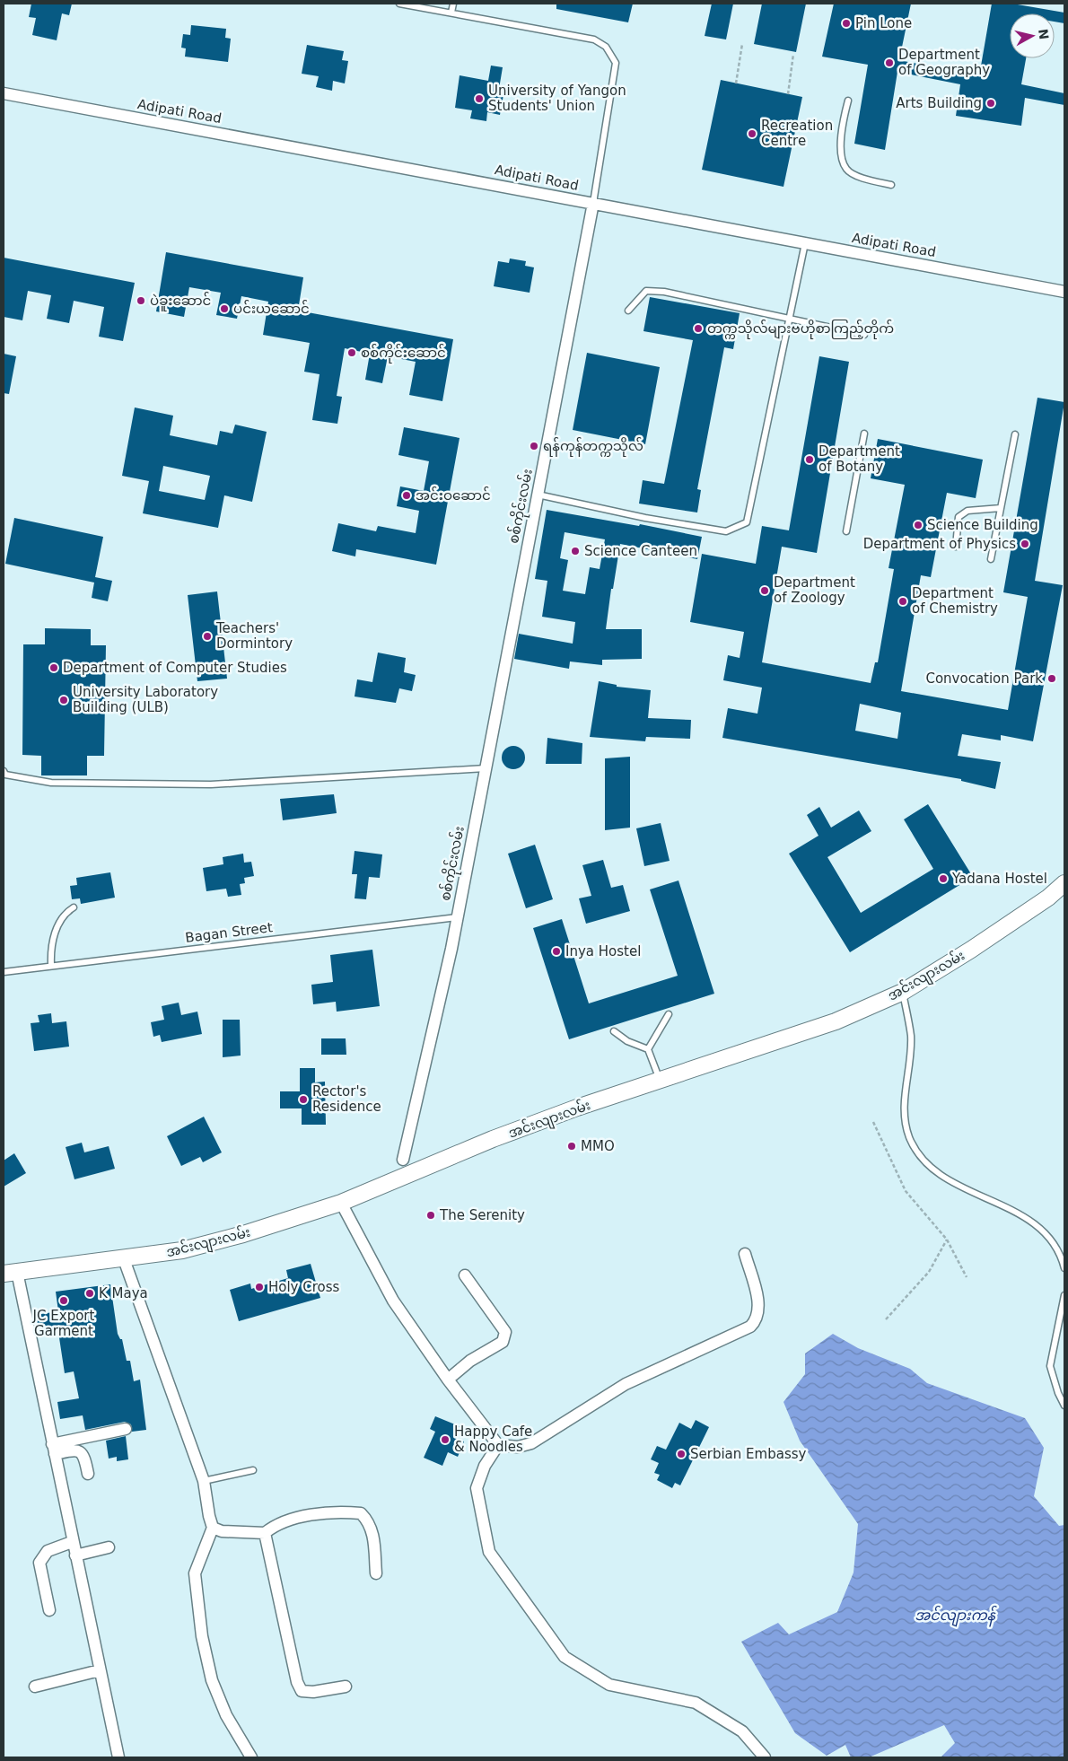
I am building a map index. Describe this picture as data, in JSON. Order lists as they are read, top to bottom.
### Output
{
  "streets": {
    "main road": ["အင်းလျားလမ်း"],
    "street": ["Adipati Road", "စစ်ကိုင်းလမ်း"],
    "lane": ["Bagan Street"]
  },
  "crossings": [
    ["Adipati Road", "စစ်ကိုင်းလမ်း"],
    ["စစ်ကိုင်းလမ်း", "Bagan Street"],
    ["စစ်ကိုင်းလမ်း", "အင်းလျားလမ်း"]
  ],
  "water": ["အင်လျားကန်"],
  "places": [
    "Pin Lone",
    "Department of Geography",
    "University of Yangon Students' Union",
    "Arts Building",
    "Recreation Centre",
    "ပဲခူးဆောင်",
    "ပင်းယဆောင်",
    "တက္ကသိုလ်များဗဟိုစာကြည့်တိုက်",
    "စစ်ကိုင်းဆောင်",
    "ရန်ကုန်တက္ကသိုလ်",
    "Department of Botany",
    "အင်းဝ‌ဆောင်",
    "Science Building",
    "Department of Physics",
    "Science Canteen",
    "Department of Zoology",
    "Department of Chemistry",
    "Teachers' Dormintory",
    "Department of Computer Studies",
    "Convocation Park",
    "University Laboratory Building (ULB)",
    "Yadana Hostel",
    "Inya Hostel",
    "Rector's Residence",
    "MMO",
    "The Serenity",
    "Holy Cross",
    "K Maya",
    "JC Export Garment",
    "Happy Cafe & Noodles",
    "Serbian Embassy"
  ],
  "north": "right"
}
